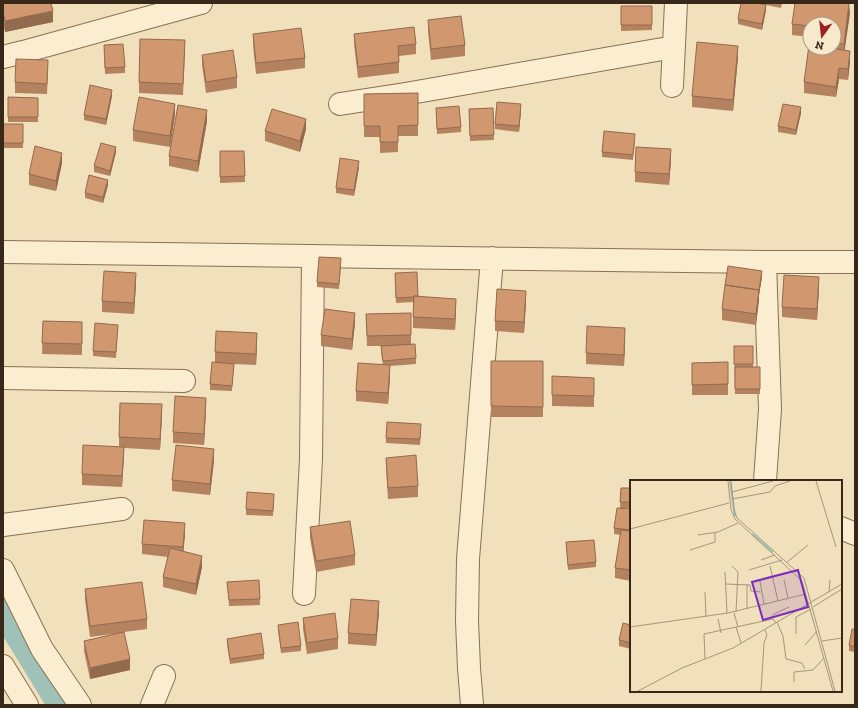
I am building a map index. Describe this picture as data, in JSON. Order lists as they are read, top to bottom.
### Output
{
  "north": "bottom"
}
